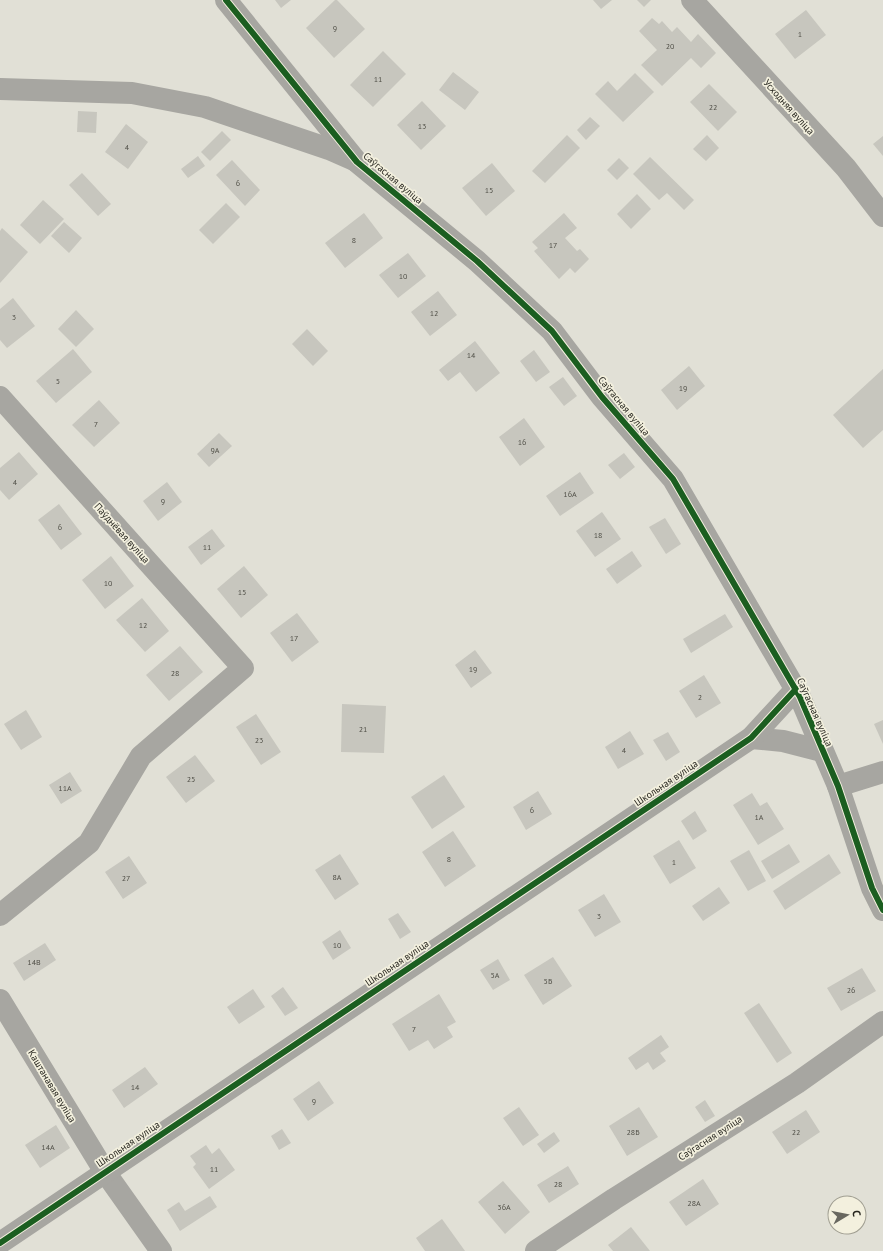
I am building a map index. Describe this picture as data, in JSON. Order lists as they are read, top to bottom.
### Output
{
  "streets": {
    "street": [
      "Усходняя вуліца",
      "Саўгасная вуліца",
      "Паўднёвая вуліца",
      "Школьная вуліца",
      "Каштанавая вуліца"
    ]
  },
  "crossings": [
    ["Саўгасная вуліца", "Школьная вуліца"],
    ["Школьная вуліца", "Каштанавая вуліца"]
  ],
  "house_numbers": [
    "9",
    "1",
    "20",
    "11",
    "22",
    "13",
    "4",
    "6",
    "15",
    "8",
    "17",
    "10",
    "12",
    "3",
    "14",
    "5",
    "19",
    "7",
    "16",
    "9А",
    "4",
    "16А",
    "9",
    "6",
    "18",
    "11",
    "10",
    "15",
    "12",
    "17",
    "19",
    "28",
    "2",
    "21",
    "23",
    "4",
    "25",
    "11А",
    "6",
    "1А",
    "8",
    "1",
    "8А",
    "27",
    "3",
    "10",
    "14В",
    "5А",
    "5Б",
    "26",
    "7",
    "14",
    "9",
    "28Б",
    "22",
    "14А",
    "11",
    "28",
    "28А",
    "36А"
  ],
  "north": "right"
}
